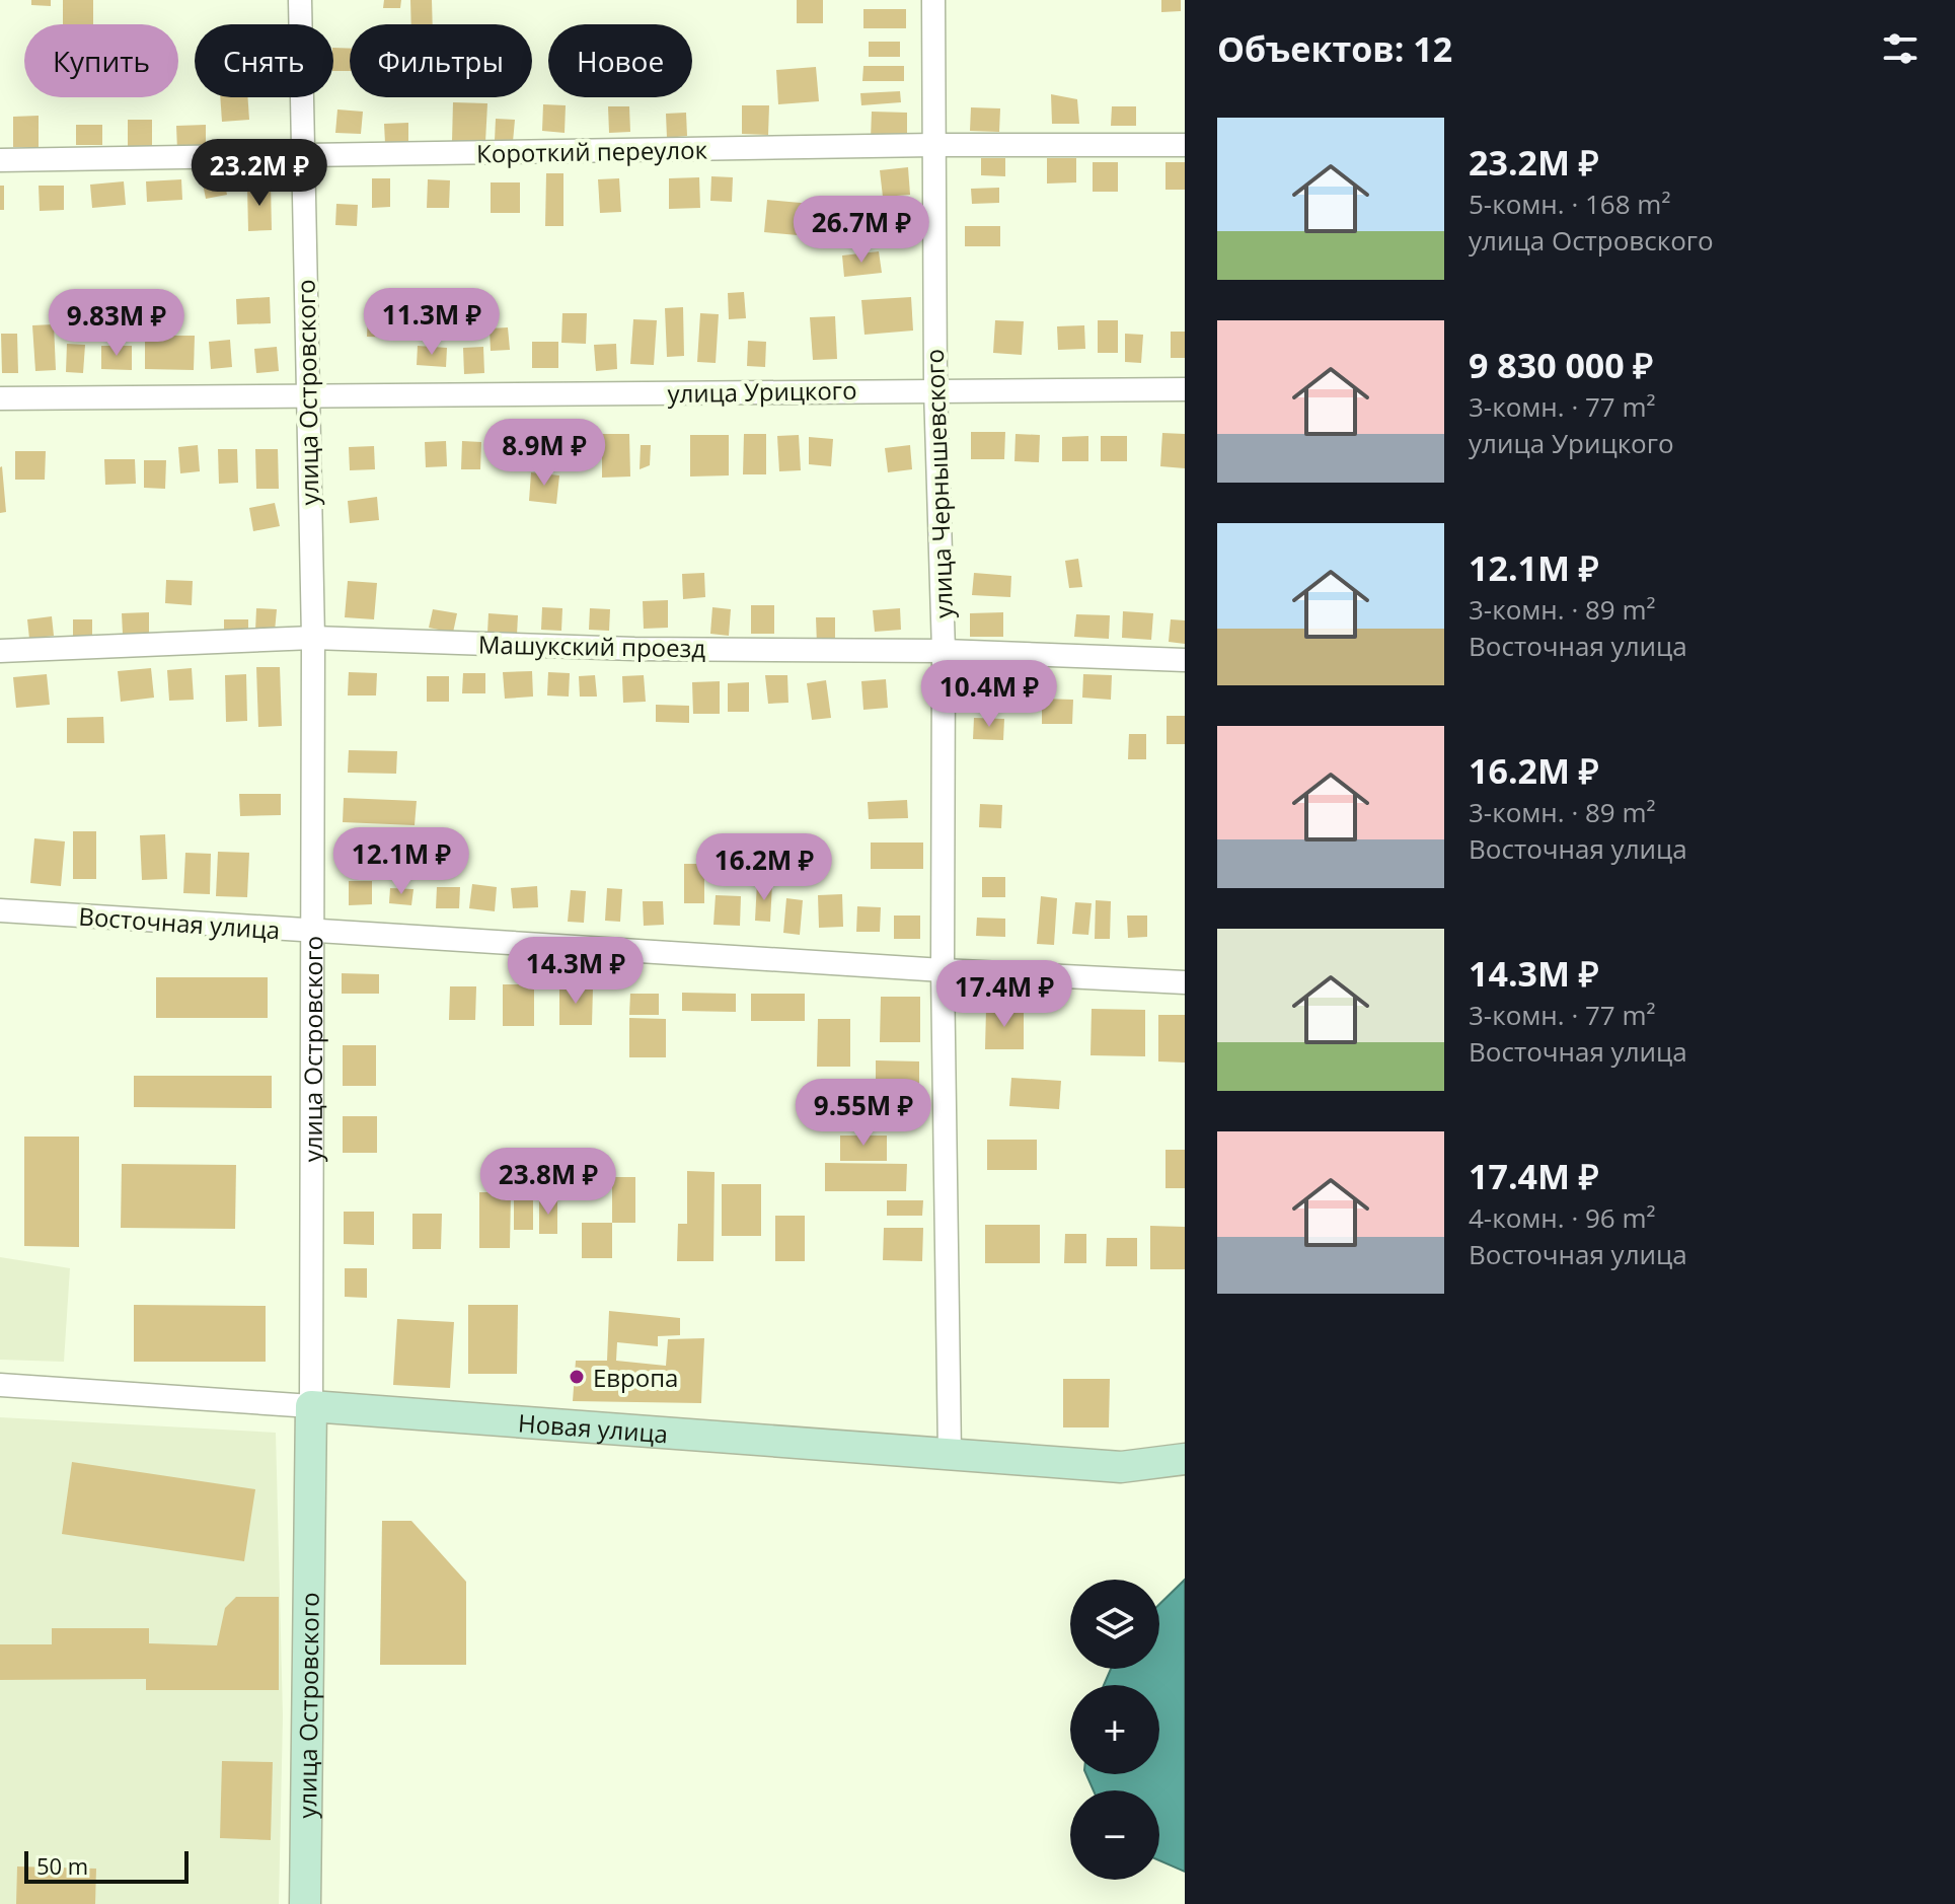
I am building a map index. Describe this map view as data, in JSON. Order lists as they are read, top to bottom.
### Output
{
  "streets": {
    "street": [
      "Короткий переулок",
      "улица Урицкого",
      "улица Островского",
      "улица Чернышевского",
      "Машукский проезд",
      "Восточная улица",
      "Новая улица"
    ]
  },
  "crossings": [
    ["Короткий переулок", "улица Островского"],
    ["Короткий переулок", "улица Чернышевского"],
    ["улица Урицкого", "улица Островского"],
    ["улица Урицкого", "улица Чернышевского"],
    ["улица Островского", "Машукский проезд"],
    ["улица Островского", "Восточная улица"],
    ["улица Островского", "Новая улица"],
    ["улица Чернышевского", "Машукский проезд"],
    ["улица Чернышевского", "Восточная улица"],
    ["улица Чернышевского", "Новая улица"]
  ],
  "places": ["Европа"],
  "scale_bar": "50 m",
  "page": {
    "heading": "Объектов: 12",
    "chip": [
      "Купить",
      "Снять",
      "Фильтры",
      "Новое"
    ],
    "list": [
      {
        "name": "23.2M ₽",
        "note": "5-комн. · 168 m² · улица Островского"
      },
      {
        "name": "9 830 000 ₽",
        "note": "3-комн. · 77 m² · улица Урицкого"
      },
      {
        "name": "12.1M ₽",
        "note": "3-комн. · 89 m² · Восточная улица"
      },
      {
        "name": "16.2M ₽",
        "note": "3-комн. · 89 m² · Восточная улица"
      },
      {
        "name": "14.3M ₽",
        "note": "3-комн. · 77 m² · Восточная улица"
      },
      {
        "name": "17.4M ₽",
        "note": "4-комн. · 96 m² · Восточная улица"
      }
    ],
    "price": [
      "23.2M ₽",
      "26.7M ₽",
      "11.3M ₽",
      "9.83M ₽",
      "8.9M ₽",
      "10.4M ₽",
      "12.1M ₽",
      "16.2M ₽",
      "14.3M ₽",
      "17.4M ₽",
      "9.55M ₽",
      "23.8M ₽"
    ],
    "map_buttons": ["+", "−"],
    "scale": "50 m"
  }
}
